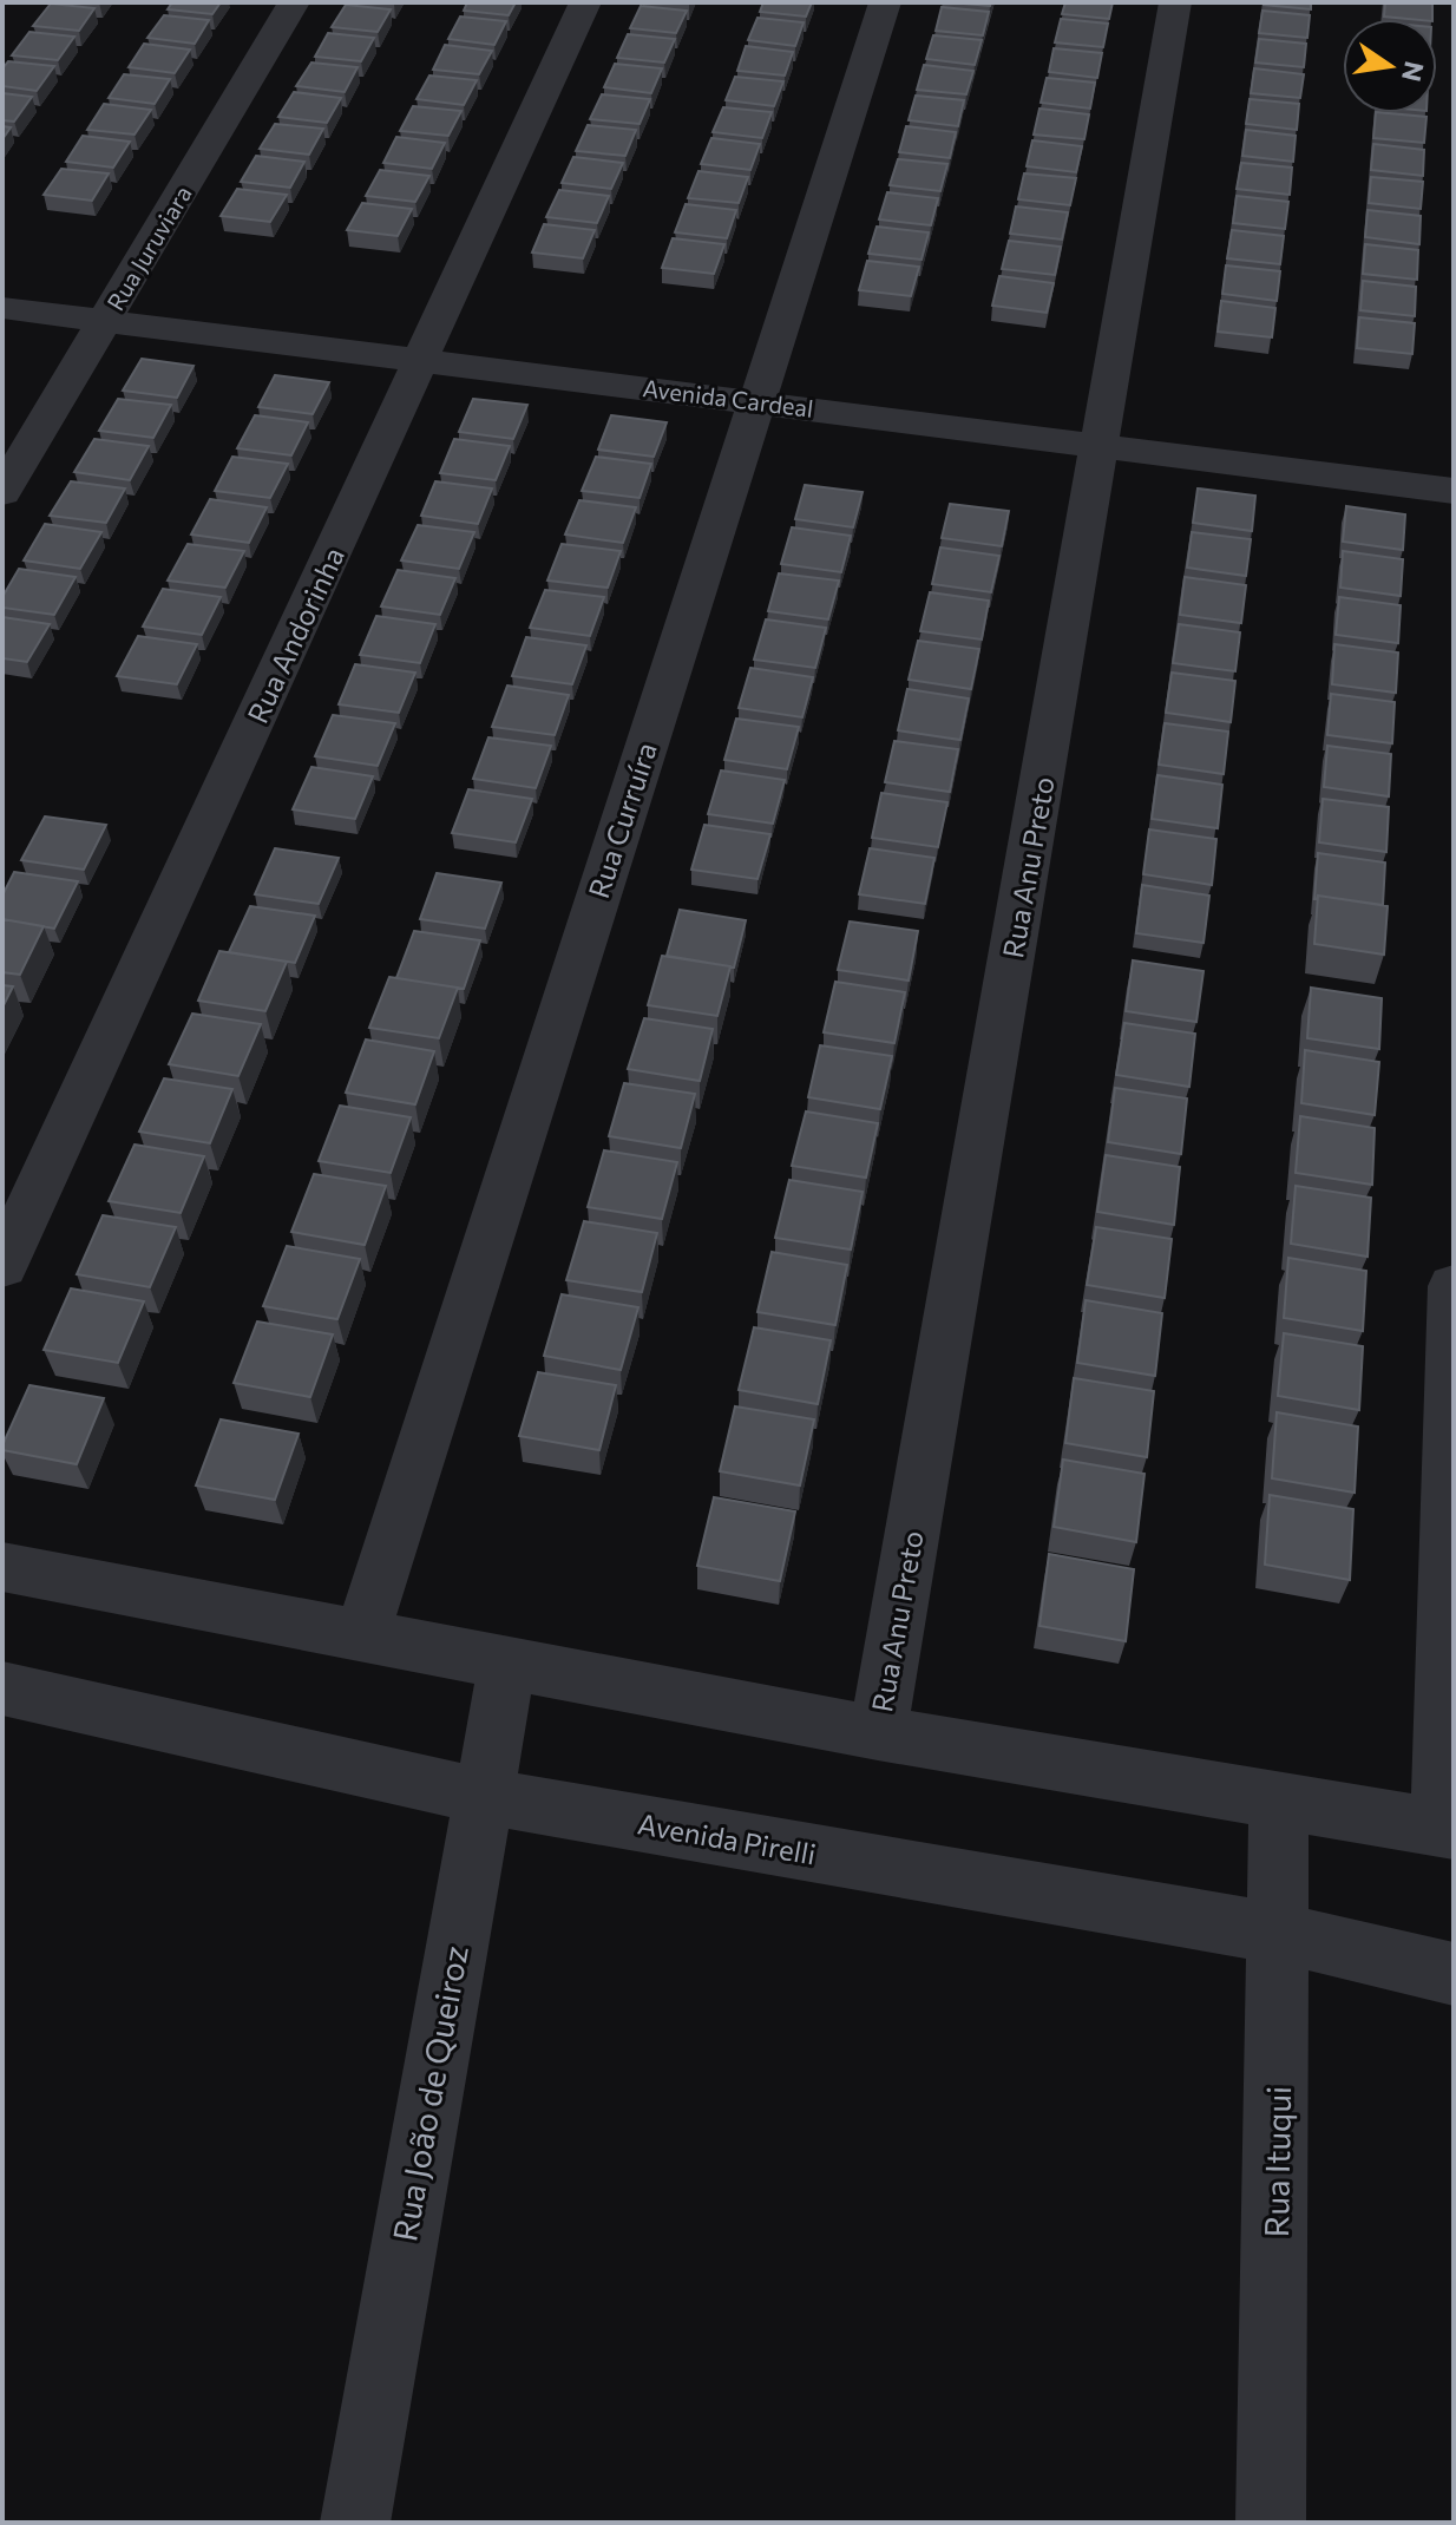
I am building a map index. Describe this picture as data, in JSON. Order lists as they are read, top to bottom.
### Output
{
  "streets": {
    "street": [
      "Rua Juruviara",
      "Avenida Cardeal",
      "Rua Andorinha",
      "Rua Curruíra",
      "Rua Anu Preto",
      "Avenida Pirelli",
      "Rua João de Queiroz",
      "Rua Ituqui"
    ]
  },
  "crossings": [
    ["Rua Juruviara", "Avenida Cardeal"],
    ["Avenida Cardeal", "Rua Andorinha"],
    ["Avenida Cardeal", "Rua Curruíra"],
    ["Avenida Cardeal", "Rua Anu Preto"],
    ["Avenida Pirelli", "Rua João de Queiroz"],
    ["Avenida Pirelli", "Rua Ituqui"]
  ],
  "north": "right"
}
